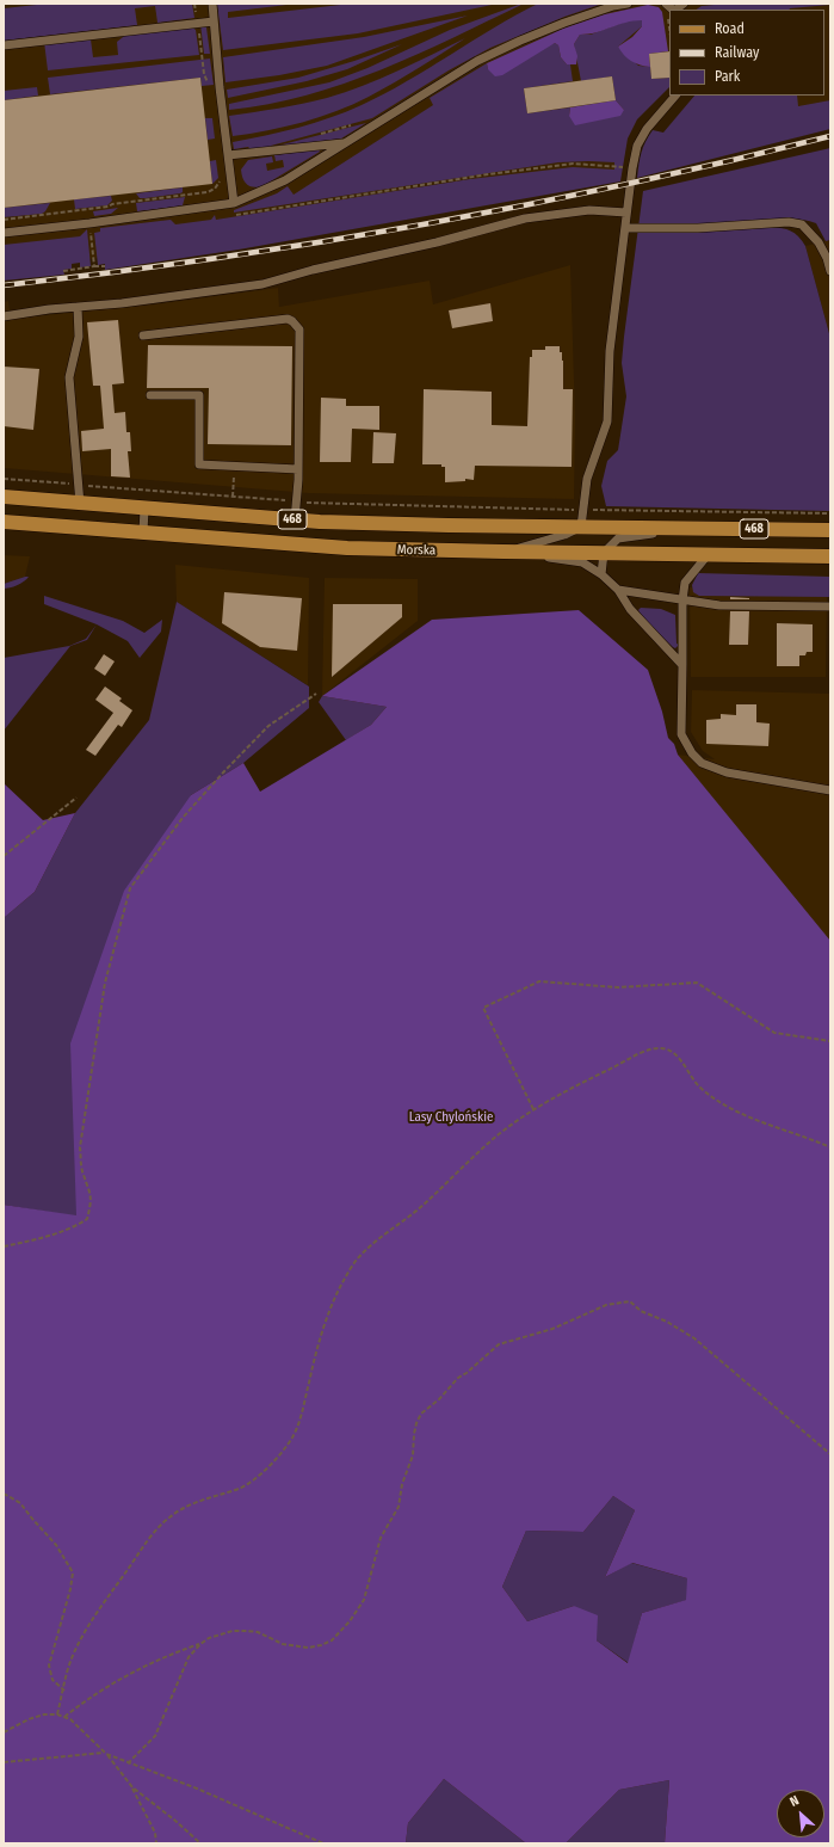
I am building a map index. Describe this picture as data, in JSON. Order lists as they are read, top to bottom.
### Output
{
  "streets": {
    "main road": ["468", "Morska"]
  },
  "parks": ["Lasy Chylońskie"],
  "legend": ["Road", "Railway", "Park"],
  "north": "top left"
}
